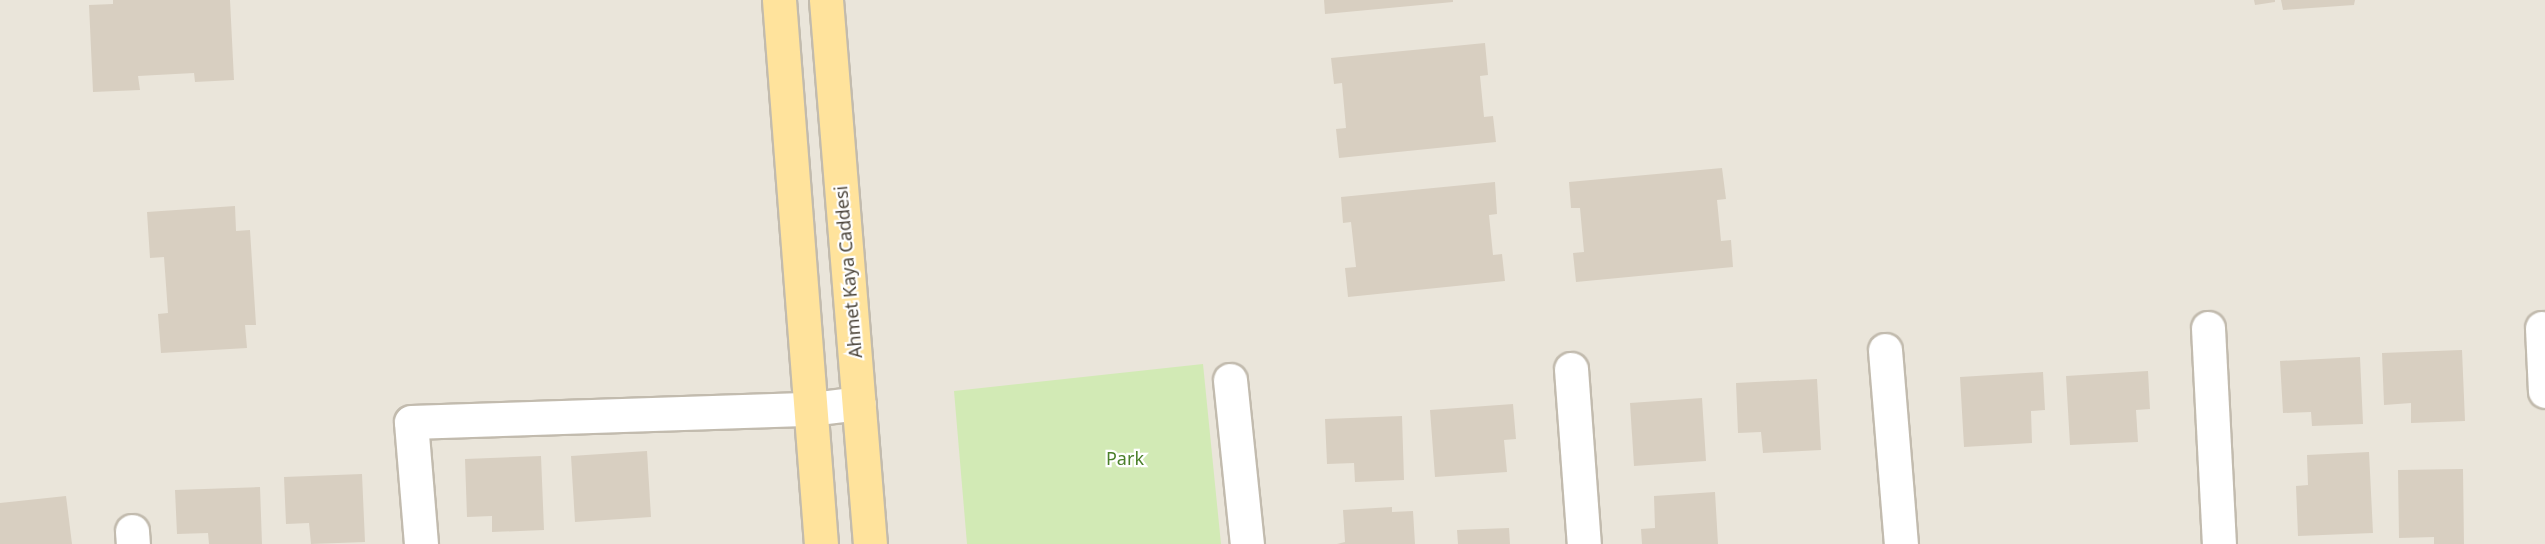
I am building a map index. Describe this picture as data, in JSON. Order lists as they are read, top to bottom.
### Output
{
  "streets": {
    "main road": ["Ahmet Kaya Caddesi"]
  },
  "parks": ["Park"]
}
